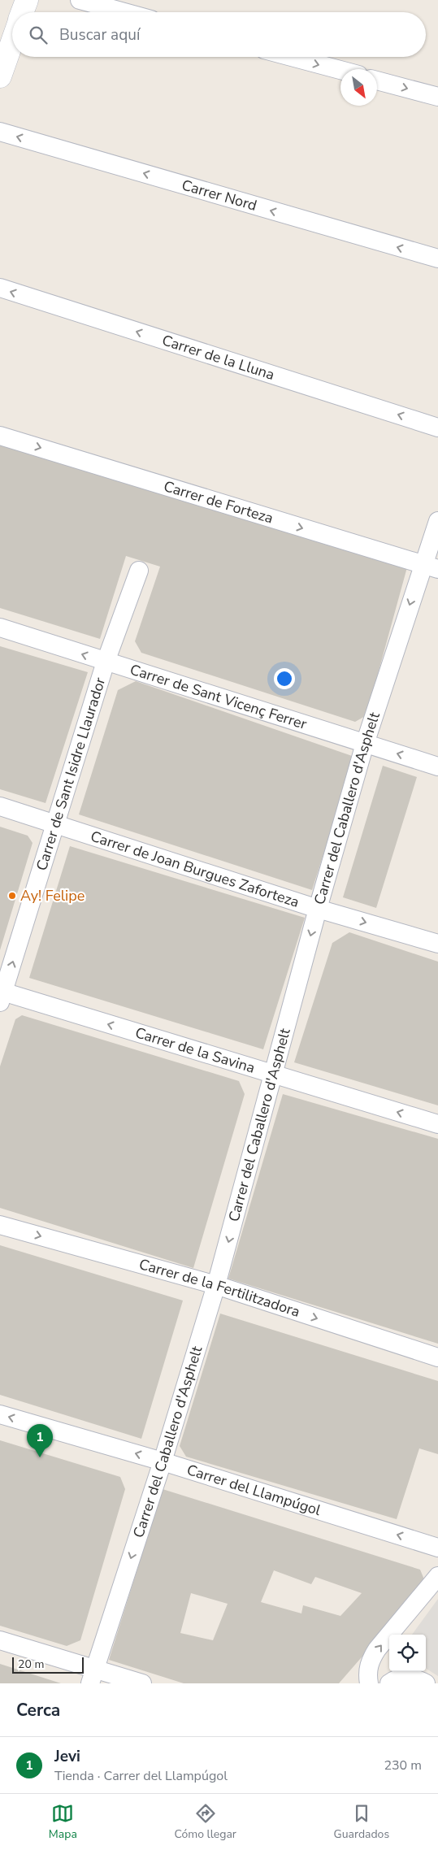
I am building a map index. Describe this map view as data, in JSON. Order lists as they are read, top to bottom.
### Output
{
  "streets": {
    "street": [
      "Carrer Nord",
      "Carrer de la Lluna",
      "Carrer de Forteza",
      "Carrer de Sant Vicenç Ferrer",
      "Carrer de Sant Isidre Llaurador",
      "Carrer del Caballero d'Asphelt",
      "Carrer de Joan Burgues Zaforteza",
      "Carrer de la Savina",
      "Carrer de la Fertilitzadora",
      "Carrer del Llampúgol"
    ]
  },
  "crossings": [
    ["Carrer de Forteza", "Carrer del Caballero d'Asphelt"],
    ["Carrer de Sant Vicenç Ferrer", "Carrer de Sant Isidre Llaurador"],
    ["Carrer de Sant Vicenç Ferrer", "Carrer del Caballero d'Asphelt"],
    ["Carrer de Sant Isidre Llaurador", "Carrer de Joan Burgues Zaforteza"],
    ["Carrer de Sant Isidre Llaurador", "Carrer de la Savina"],
    ["Carrer del Caballero d'Asphelt", "Carrer de Joan Burgues Zaforteza"],
    ["Carrer del Caballero d'Asphelt", "Carrer de la Savina"],
    ["Carrer del Caballero d'Asphelt", "Carrer de la Fertilitzadora"],
    ["Carrer del Caballero d'Asphelt", "Carrer del Llampúgol"]
  ],
  "one_way": [
    "Carrer de la Lluna",
    "Carrer de Forteza",
    "Carrer de Sant Vicenç Ferrer",
    "Carrer de Sant Isidre Llaurador",
    "Carrer del Caballero d'Asphelt",
    "Carrer de la Savina",
    "Carrer de la Fertilitzadora",
    "Carrer del Llampúgol"
  ],
  "places": ["Ay! Felipe"],
  "scale_bar": "20 m",
  "north": "bottom right",
  "page": {
    "search": "Buscar aquí",
    "pins": "1",
    "scale": "20 m",
    "heading": "Cerca",
    "list": [
      {
        "mark": "1",
        "name": "Jevi",
        "note": "Tienda · Carrer del Llampúgol",
        "value": "230 m"
      }
    ],
    "nav": ["Mapa", "Cómo llegar", "Guardados"]
  }
}
